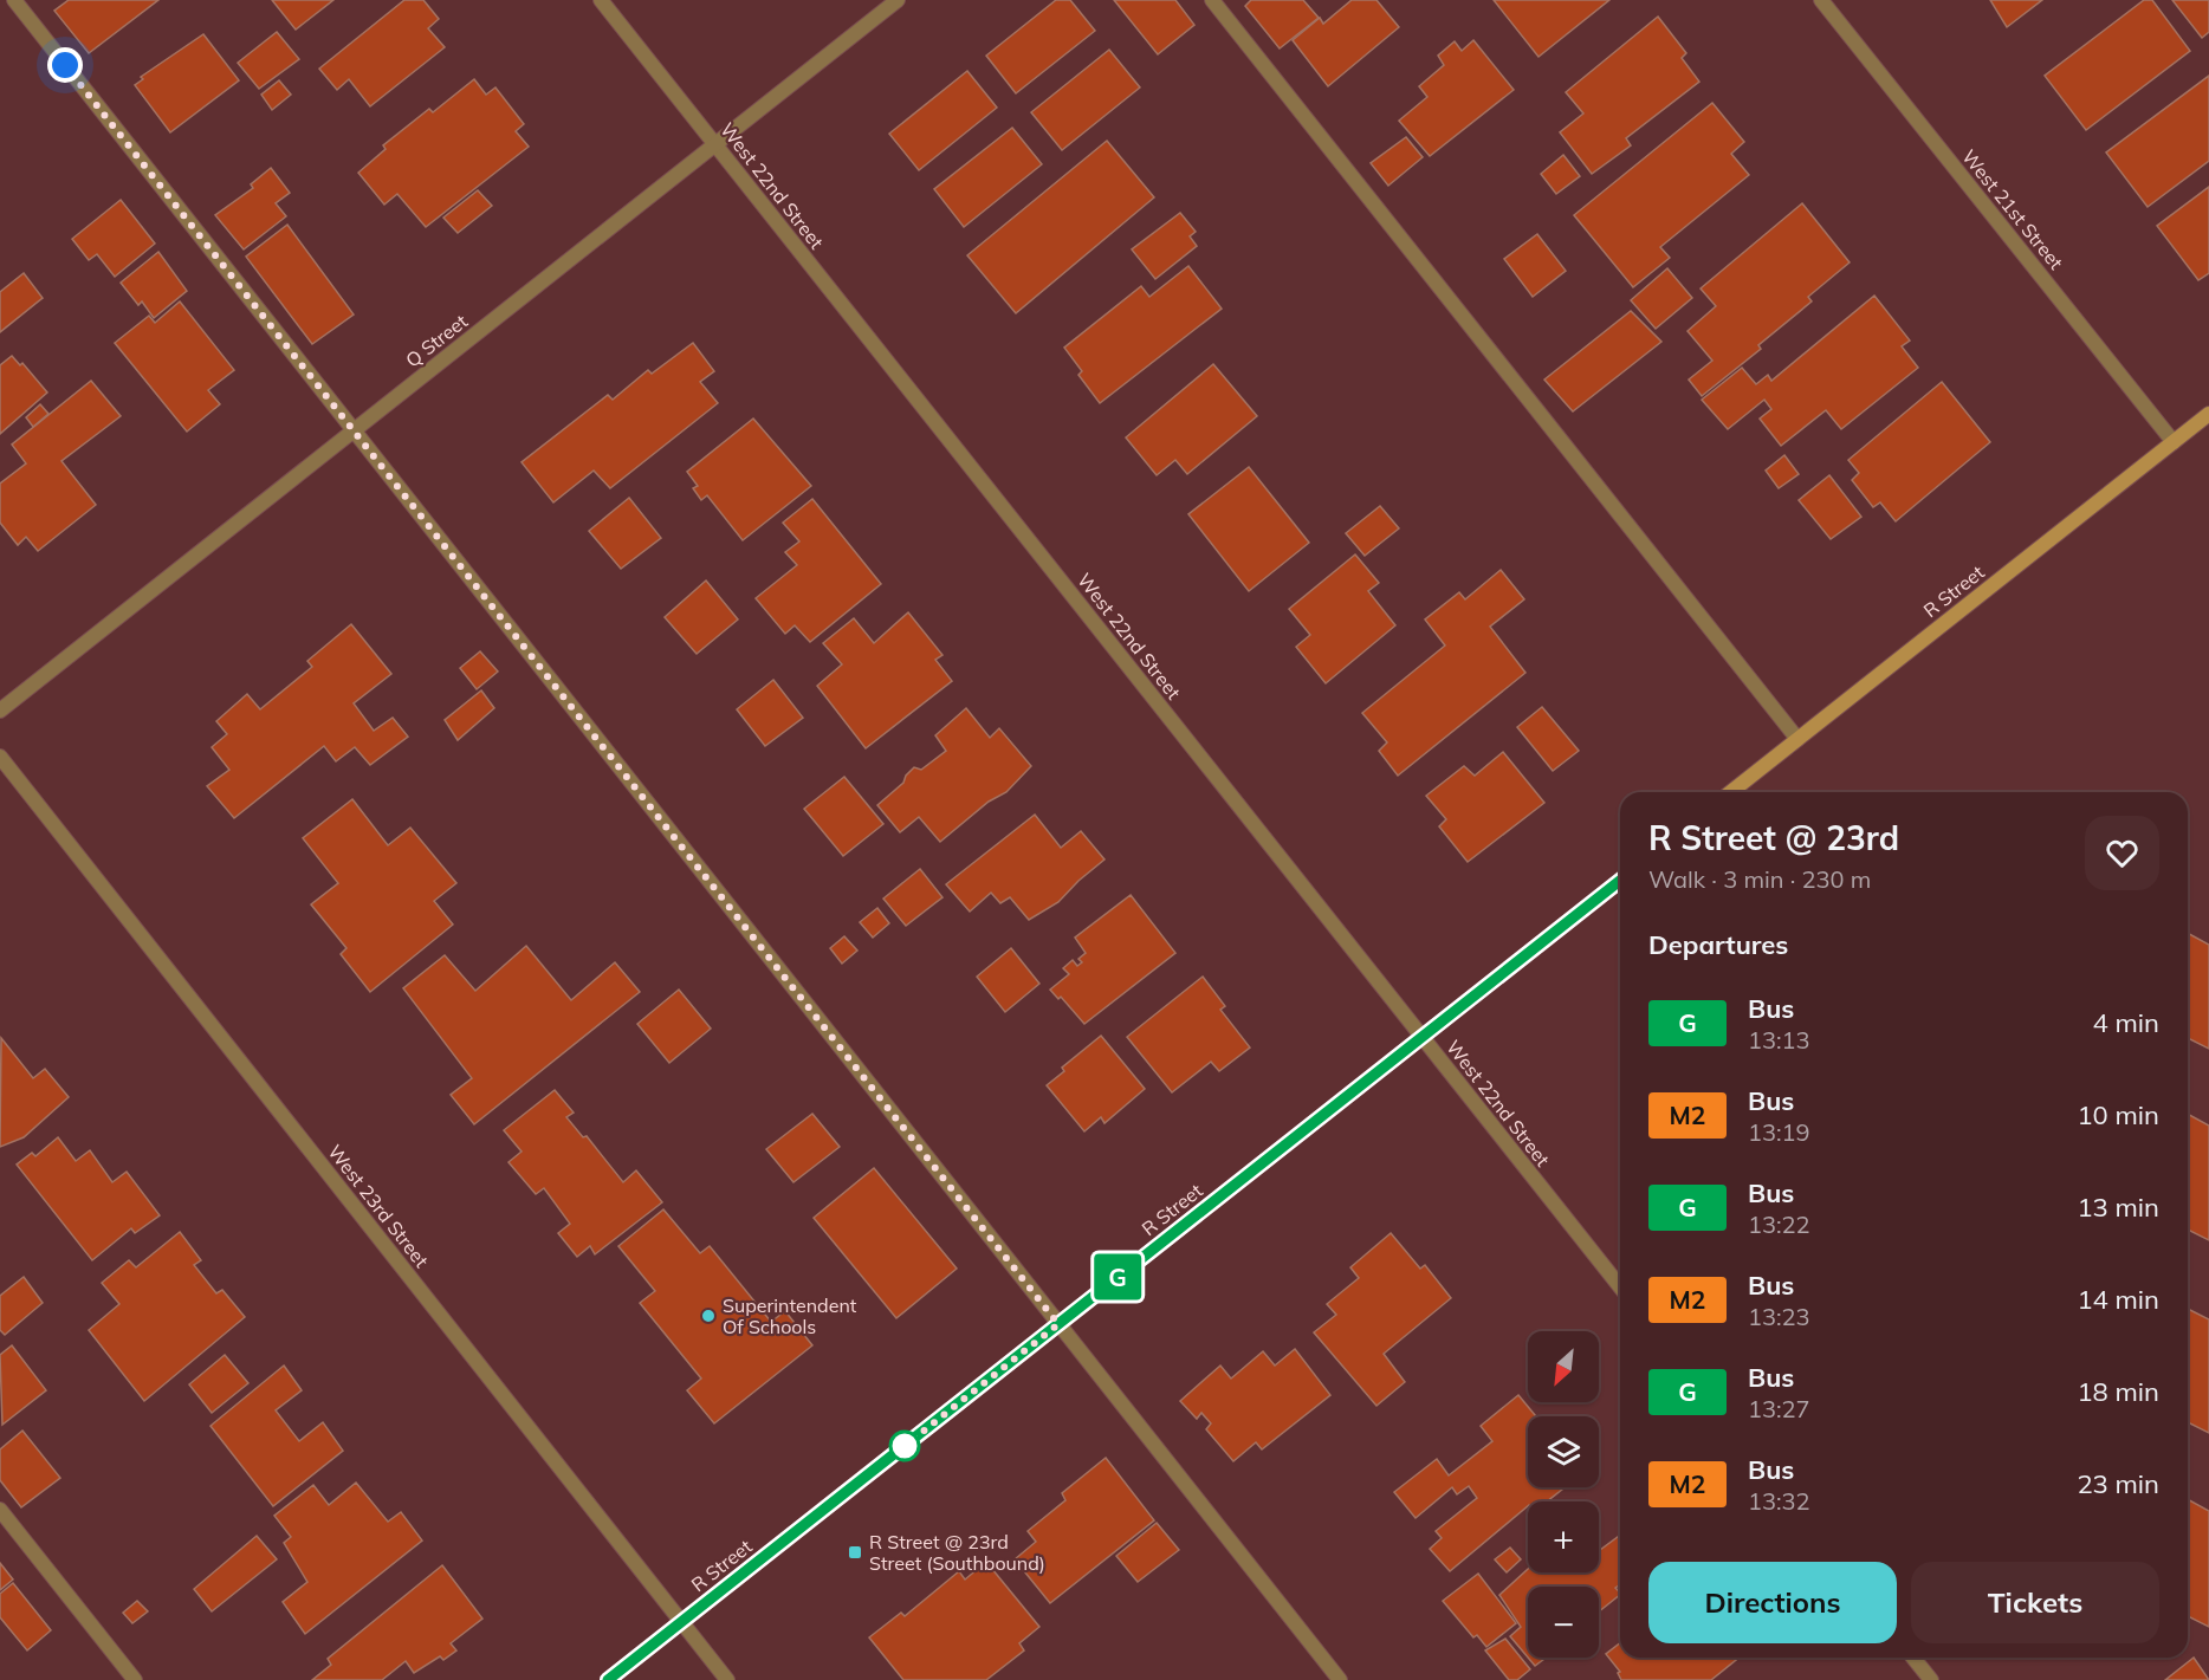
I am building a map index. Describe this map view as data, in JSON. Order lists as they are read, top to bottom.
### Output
{
  "streets": {
    "street": [
      "West 22nd Street",
      "West 21st Street",
      "Q Street",
      "R Street",
      "West 23rd Street"
    ]
  },
  "crossings": [
    ["West 22nd Street", "Q Street"],
    ["West 22nd Street", "R Street"],
    ["West 21st Street", "R Street"],
    ["R Street", "West 23rd Street"]
  ],
  "places": {
    "other": ["Superintendent Of Schools"],
    "transit": ["R Street @ 23rd Street (Southbound)"]
  },
  "lines": ["bus line G"],
  "north": "bottom left",
  "page": {
    "on_map": "G",
    "heading": [
      ["R Street @ 23rd", "Walk · 3 min · 230 m"],
      "Departures"
    ],
    "list": [
      {
        "mark": "G",
        "name": "Bus",
        "note": "13:13",
        "value": "4 min"
      },
      {
        "mark": "M2",
        "name": "Bus",
        "note": "13:19",
        "value": "10 min"
      },
      {
        "mark": "G",
        "name": "Bus",
        "note": "13:22",
        "value": "13 min"
      },
      {
        "mark": "M2",
        "name": "Bus",
        "note": "13:23",
        "value": "14 min"
      },
      {
        "mark": "G",
        "name": "Bus",
        "note": "13:27",
        "value": "18 min"
      },
      {
        "mark": "M2",
        "name": "Bus",
        "note": "13:32",
        "value": "23 min"
      }
    ],
    "map_buttons": ["+", "−"],
    "buttons": ["Directions", "Tickets"]
  }
}
